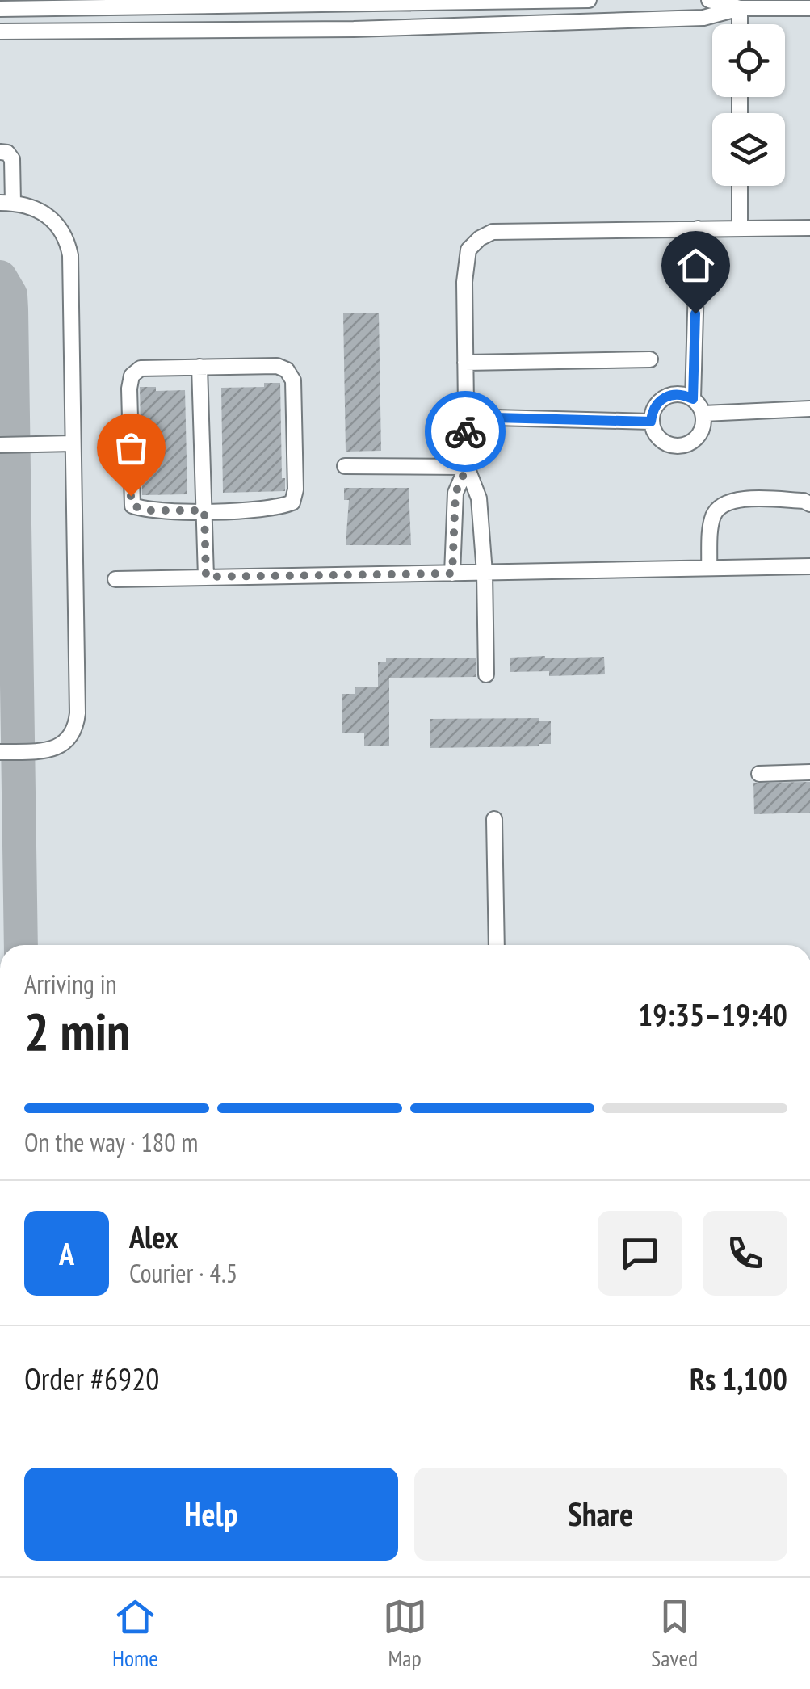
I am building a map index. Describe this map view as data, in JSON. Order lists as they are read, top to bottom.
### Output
{
  "page": {
    "heading": ["2 min", "Arriving in", "19:35–19:40"],
    "panel": [
      "Alex",
      "Courier · 4.5",
      "Order #6920",
      "Rs 1,100"
    ],
    "bar": "On the way · 180 m",
    "round": "A",
    "buttons": ["Help", "Share"],
    "tabs": ["Home", "Map", "Saved"]
  }
}
